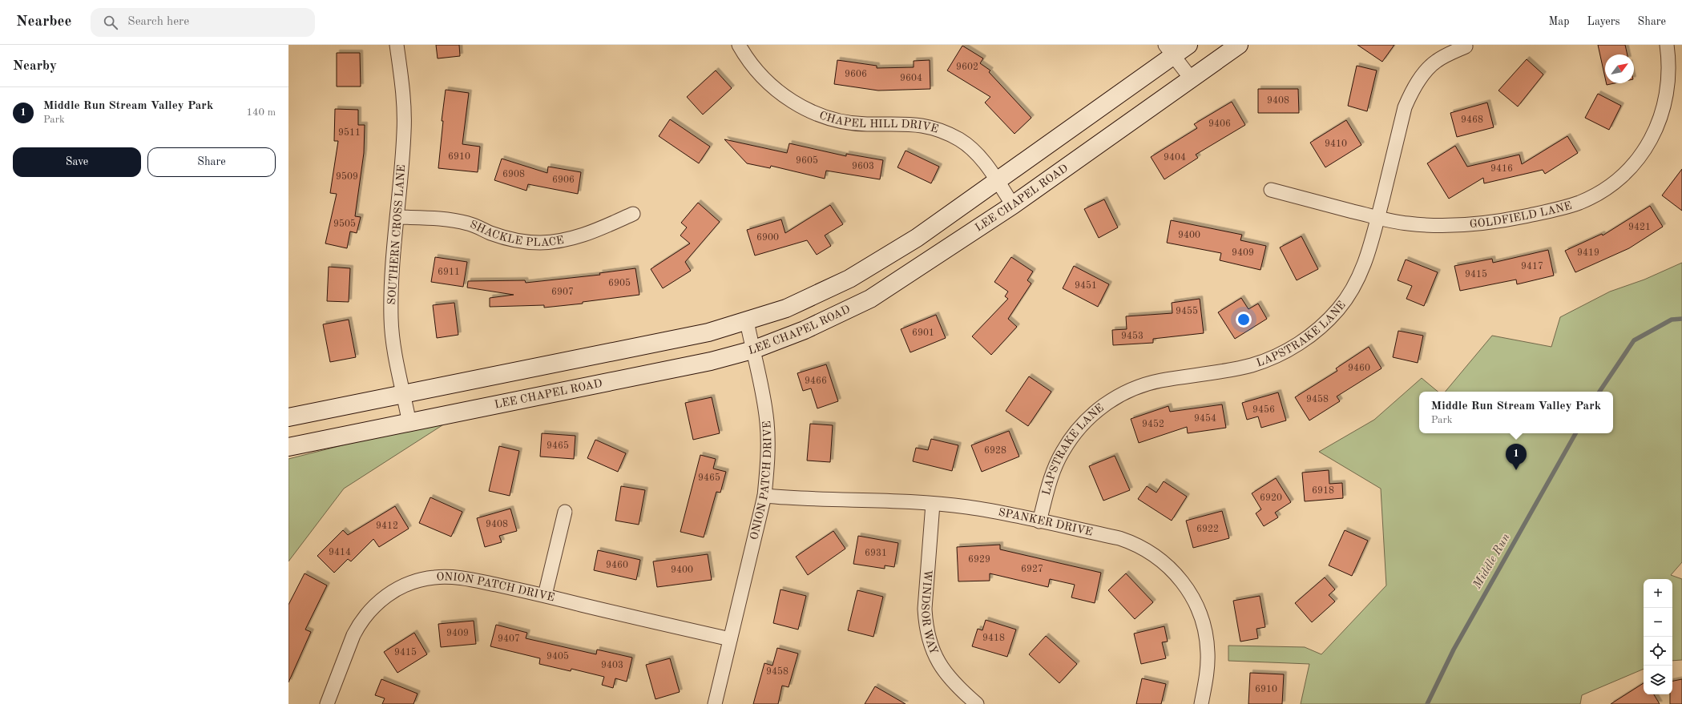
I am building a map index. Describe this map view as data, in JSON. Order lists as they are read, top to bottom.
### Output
{
  "streets": {
    "main road": ["LEE CHAPEL ROAD"],
    "street": [
      "CHAPEL HILL DRIVE",
      "GOLDFIELD LANE",
      "SHACKLE PLACE",
      "SOUTHERN CROSS LANE",
      "LAPSTRAKE LANE",
      "ONION PATCH DRIVE",
      "SPANKER DRIVE",
      "WINDSOR WAY"
    ]
  },
  "crossings": [
    ["CHAPEL HILL DRIVE", "LEE CHAPEL ROAD"],
    ["LEE CHAPEL ROAD", "SOUTHERN CROSS LANE"],
    ["LEE CHAPEL ROAD", "ONION PATCH DRIVE"],
    ["GOLDFIELD LANE", "LAPSTRAKE LANE"],
    ["SHACKLE PLACE", "SOUTHERN CROSS LANE"],
    ["LAPSTRAKE LANE", "SPANKER DRIVE"],
    ["ONION PATCH DRIVE", "SPANKER DRIVE"],
    ["SPANKER DRIVE", "WINDSOR WAY"]
  ],
  "water": ["Middle Run"],
  "house_numbers": [
    "9602",
    "9606",
    "9604",
    "9408",
    "9468",
    "9406",
    "9511",
    "9410",
    "6910",
    "9404",
    "9605",
    "9603",
    "9416",
    "6908",
    "9509",
    "6906",
    "9505",
    "9421",
    "9400",
    "6900",
    "9409",
    "9419",
    "9417",
    "6911",
    "9415",
    "6905",
    "9451",
    "6907",
    "9455",
    "6901",
    "9453",
    "9460",
    "9466",
    "9458",
    "9456",
    "9454",
    "9452",
    "9465",
    "6928",
    "9465",
    "6918",
    "6920",
    "9408",
    "9412",
    "6922",
    "9414",
    "6931",
    "6929",
    "9460",
    "6927",
    "9400",
    "9409",
    "9418",
    "9407",
    "9415",
    "9405",
    "9403",
    "9458",
    "6910"
  ],
  "north": "top right",
  "page": {
    "header": "Nearbee",
    "search": "Search here",
    "nav": ["Map", "Layers", "Share"],
    "heading": "Nearby",
    "list": [
      {
        "mark": "1",
        "name": "Middle Run Stream Valley Park",
        "note": "Park",
        "value": "140 m"
      }
    ],
    "buttons": ["Save", "Share"],
    "popup": ["Middle Run Stream Valley Park", "Park"],
    "pins": "1",
    "map_buttons": ["+", "−"]
  }
}
